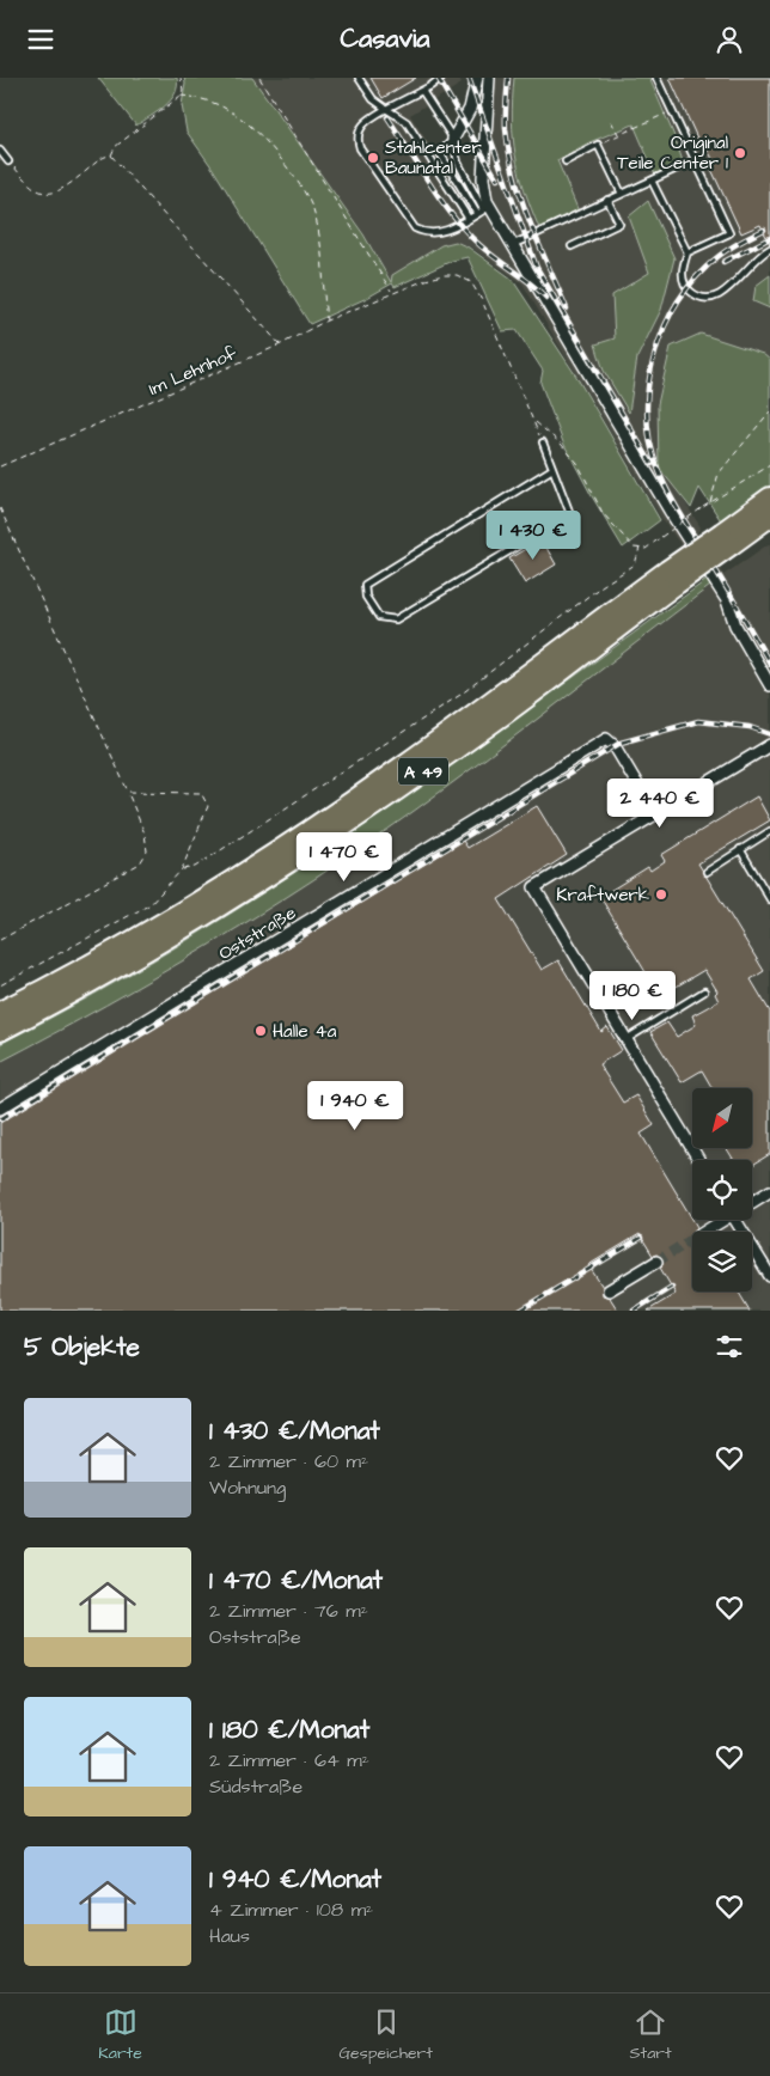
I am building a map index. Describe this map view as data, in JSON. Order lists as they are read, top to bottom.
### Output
{
  "streets": {
    "highway": ["A 49"],
    "street": ["Oststraße"],
    "path": ["Im Lehnhof"]
  },
  "places": [
    "Original Teile Center 1",
    "Stahlcenter Baunatal",
    "Kraftwerk",
    "Halle 4a"
  ],
  "north": "bottom left",
  "page": {
    "header": "Casavia",
    "price": [
      "1 430 €",
      "2 440 €",
      "1 470 €",
      "1 180 €",
      "1 940 €"
    ],
    "heading": "5 Objekte",
    "list": [
      {
        "name": "1 430 €/Monat",
        "note": "2 Zimmer · 60 m² · Wohnung"
      },
      {
        "name": "1 470 €/Monat",
        "note": "2 Zimmer · 76 m² · Oststraße"
      },
      {
        "name": "1 180 €/Monat",
        "note": "2 Zimmer · 64 m² · Südstraße"
      },
      {
        "name": "1 940 €/Monat",
        "note": "4 Zimmer · 108 m² · Haus"
      }
    ],
    "tabs": ["Karte", "Gespeichert", "Start"]
  }
}
